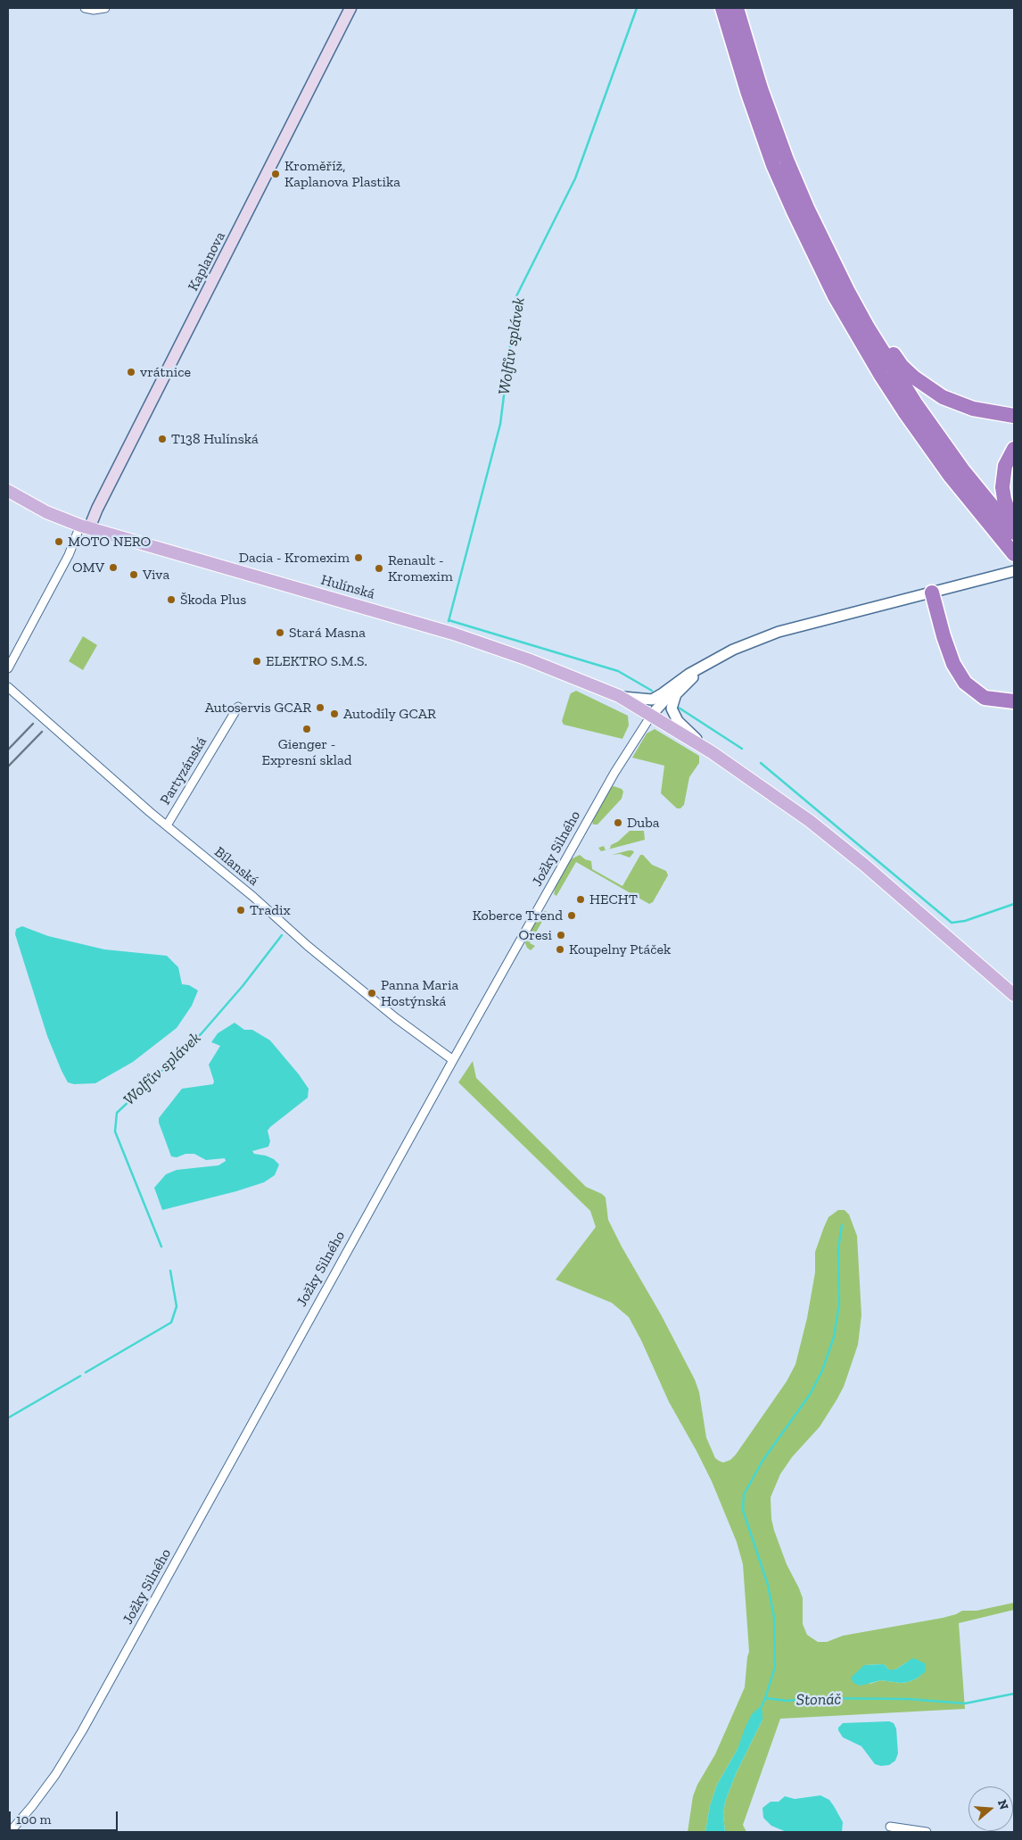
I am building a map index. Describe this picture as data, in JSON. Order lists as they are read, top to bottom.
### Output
{
  "streets": {
    "main road": ["Kaplanova", "Hulínská"],
    "street": ["Partyzánská", "Jožky Silného", "Bílanská"]
  },
  "crossings": [
    ["Kaplanova", "Hulínská"],
    ["Hulínská", "Jožky Silného"],
    ["Partyzánská", "Bílanská"],
    ["Jožky Silného", "Bílanská"]
  ],
  "water": ["Wolfův splávek", "Stonáč"],
  "places": [
    "Kroměříž, Kaplanova Plastika",
    "vrátnice",
    "T138 Hulínská",
    "MOTO NERO",
    "Dacia - Kromexim",
    "OMV",
    "Renault - Kromexim",
    "Viva",
    "Škoda Plus",
    "Stará Masna",
    "ELEKTRO S.M.S.",
    "Autoservis GCAR",
    "Autodíly GCAR",
    "Gienger - Expresní sklad",
    "Duba",
    "HECHT",
    "Tradix",
    "Koberce Trend",
    "Oresi",
    "Koupelny Ptáček",
    "Panna Maria Hostýnská"
  ],
  "scale_bar": "100 m",
  "north": "right"
}
